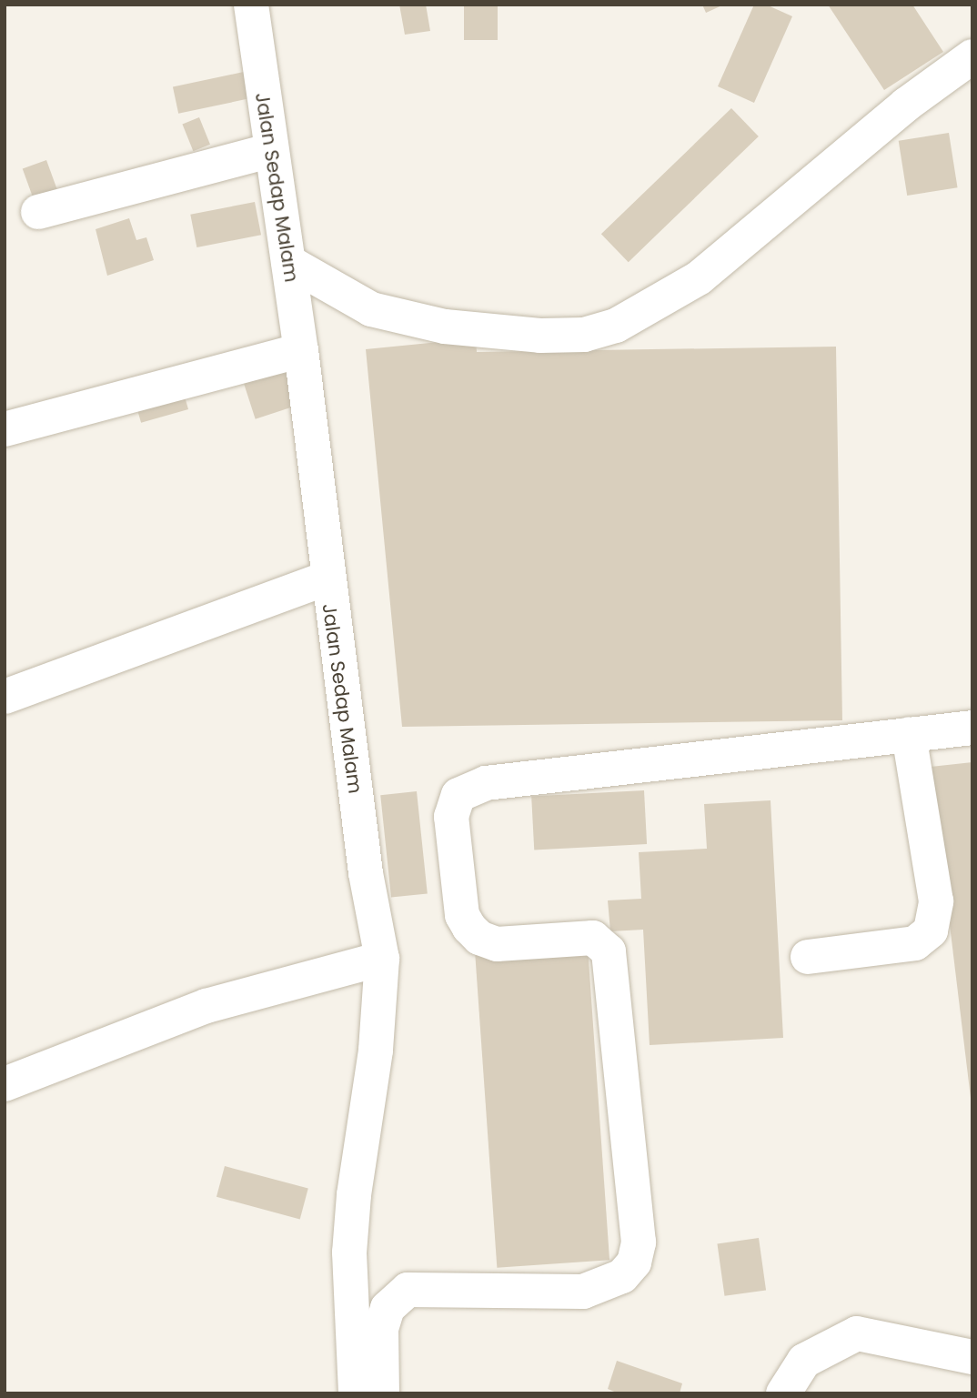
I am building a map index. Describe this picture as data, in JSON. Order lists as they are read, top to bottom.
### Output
{
  "streets": {
    "street": ["Jalan Sedap Malam"]
  }
}
